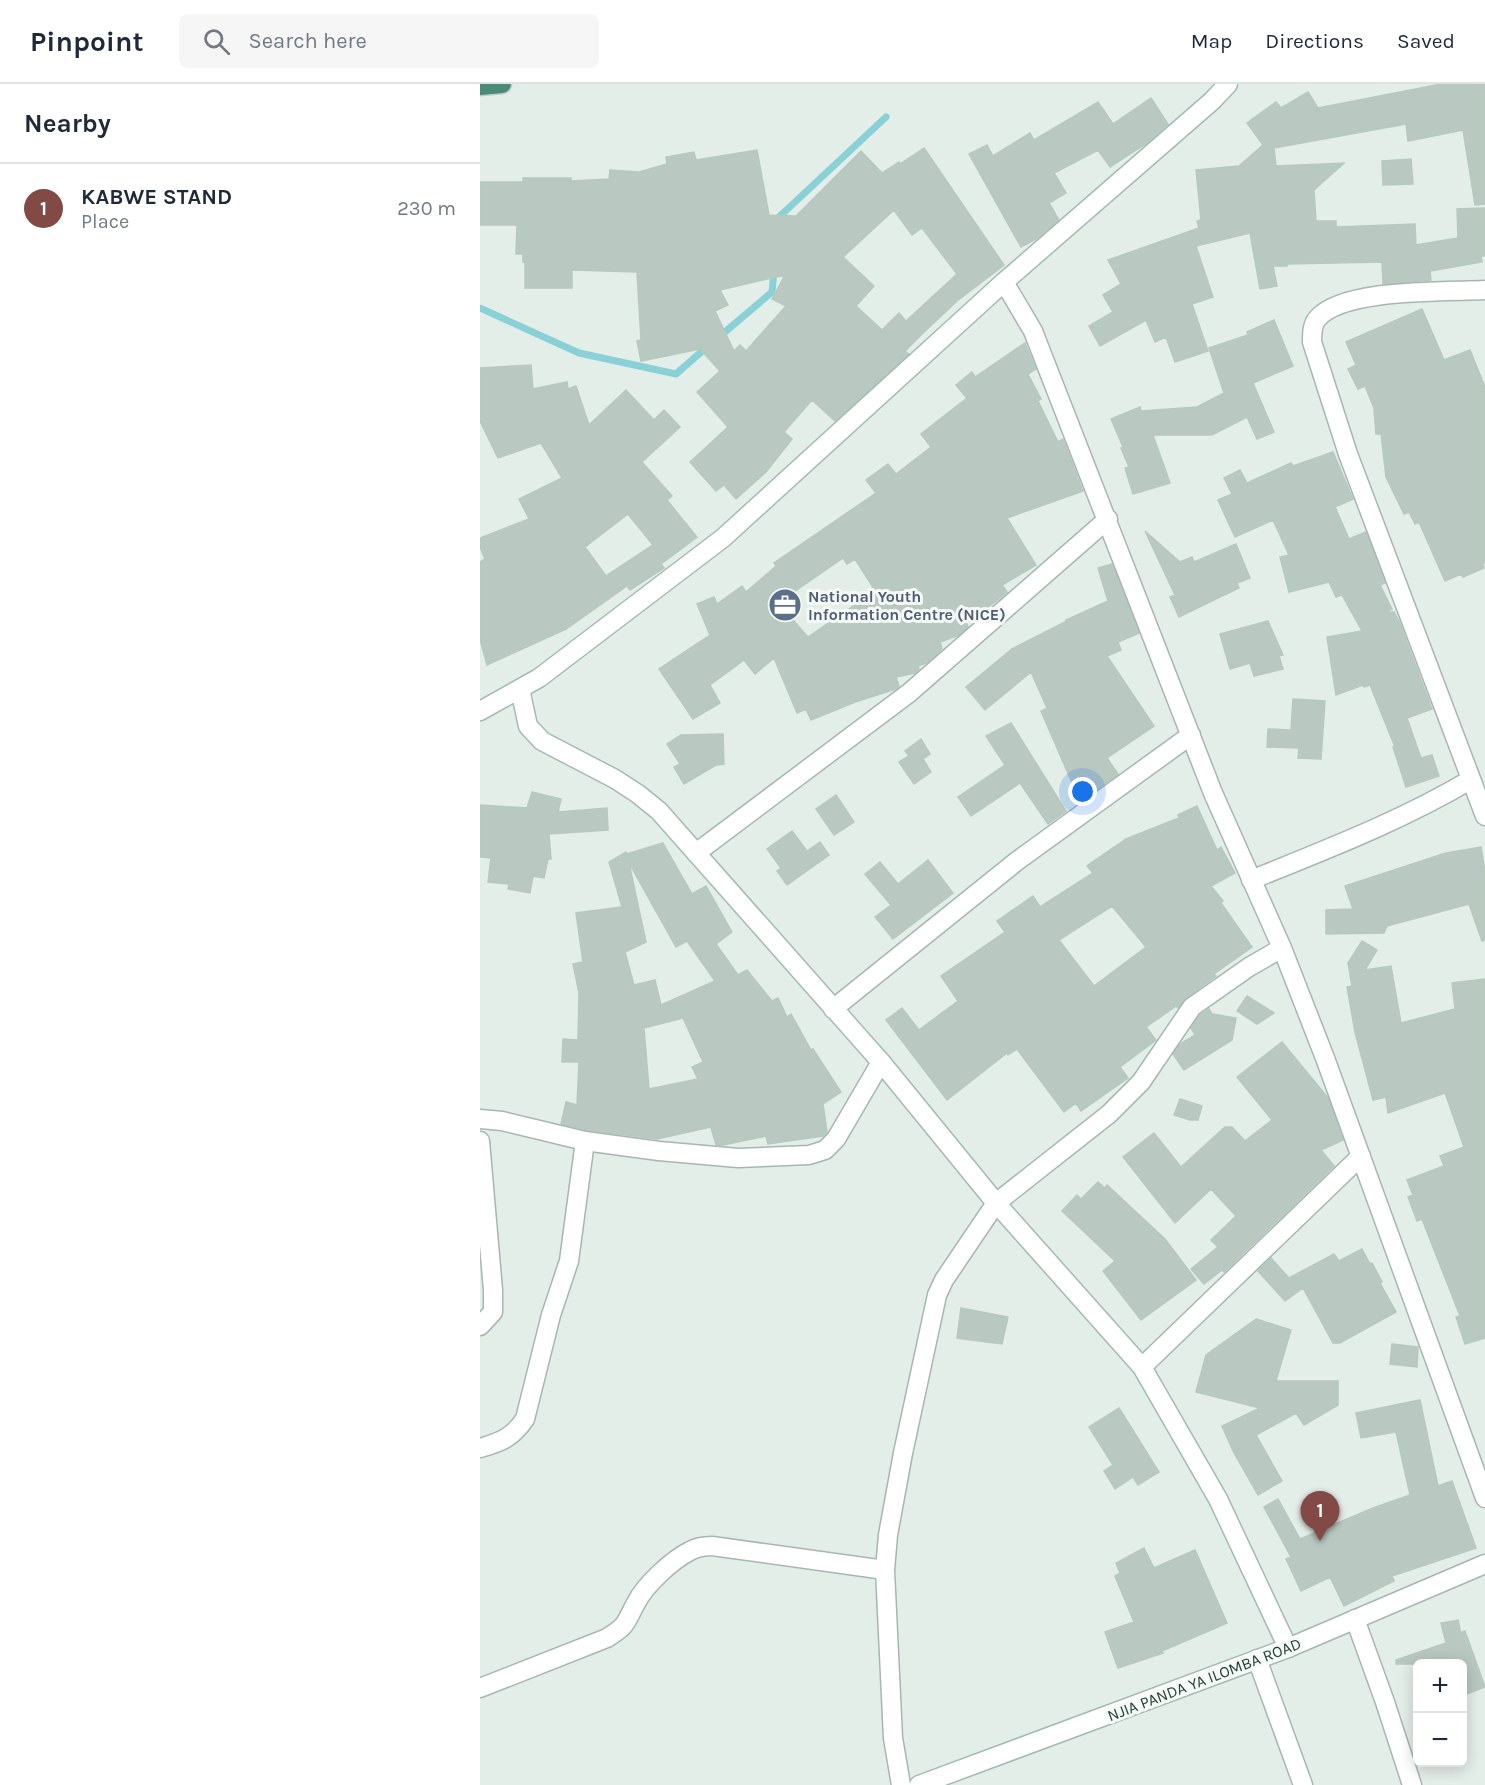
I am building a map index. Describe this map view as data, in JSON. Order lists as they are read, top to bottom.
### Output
{
  "streets": {
    "street": ["NJIA PANDA YA ILOMBA ROAD"]
  },
  "places": {
    "office": ["National Youth Information Centre (NICE)"]
  },
  "page": {
    "header": "Pinpoint",
    "search": "Search here",
    "nav": ["Map", "Directions", "Saved"],
    "heading": "Nearby",
    "list": [
      {
        "mark": "1",
        "name": "KABWE STAND",
        "note": "Place",
        "value": "230 m"
      }
    ],
    "pins": "1",
    "map_buttons": ["+", "−"]
  }
}
